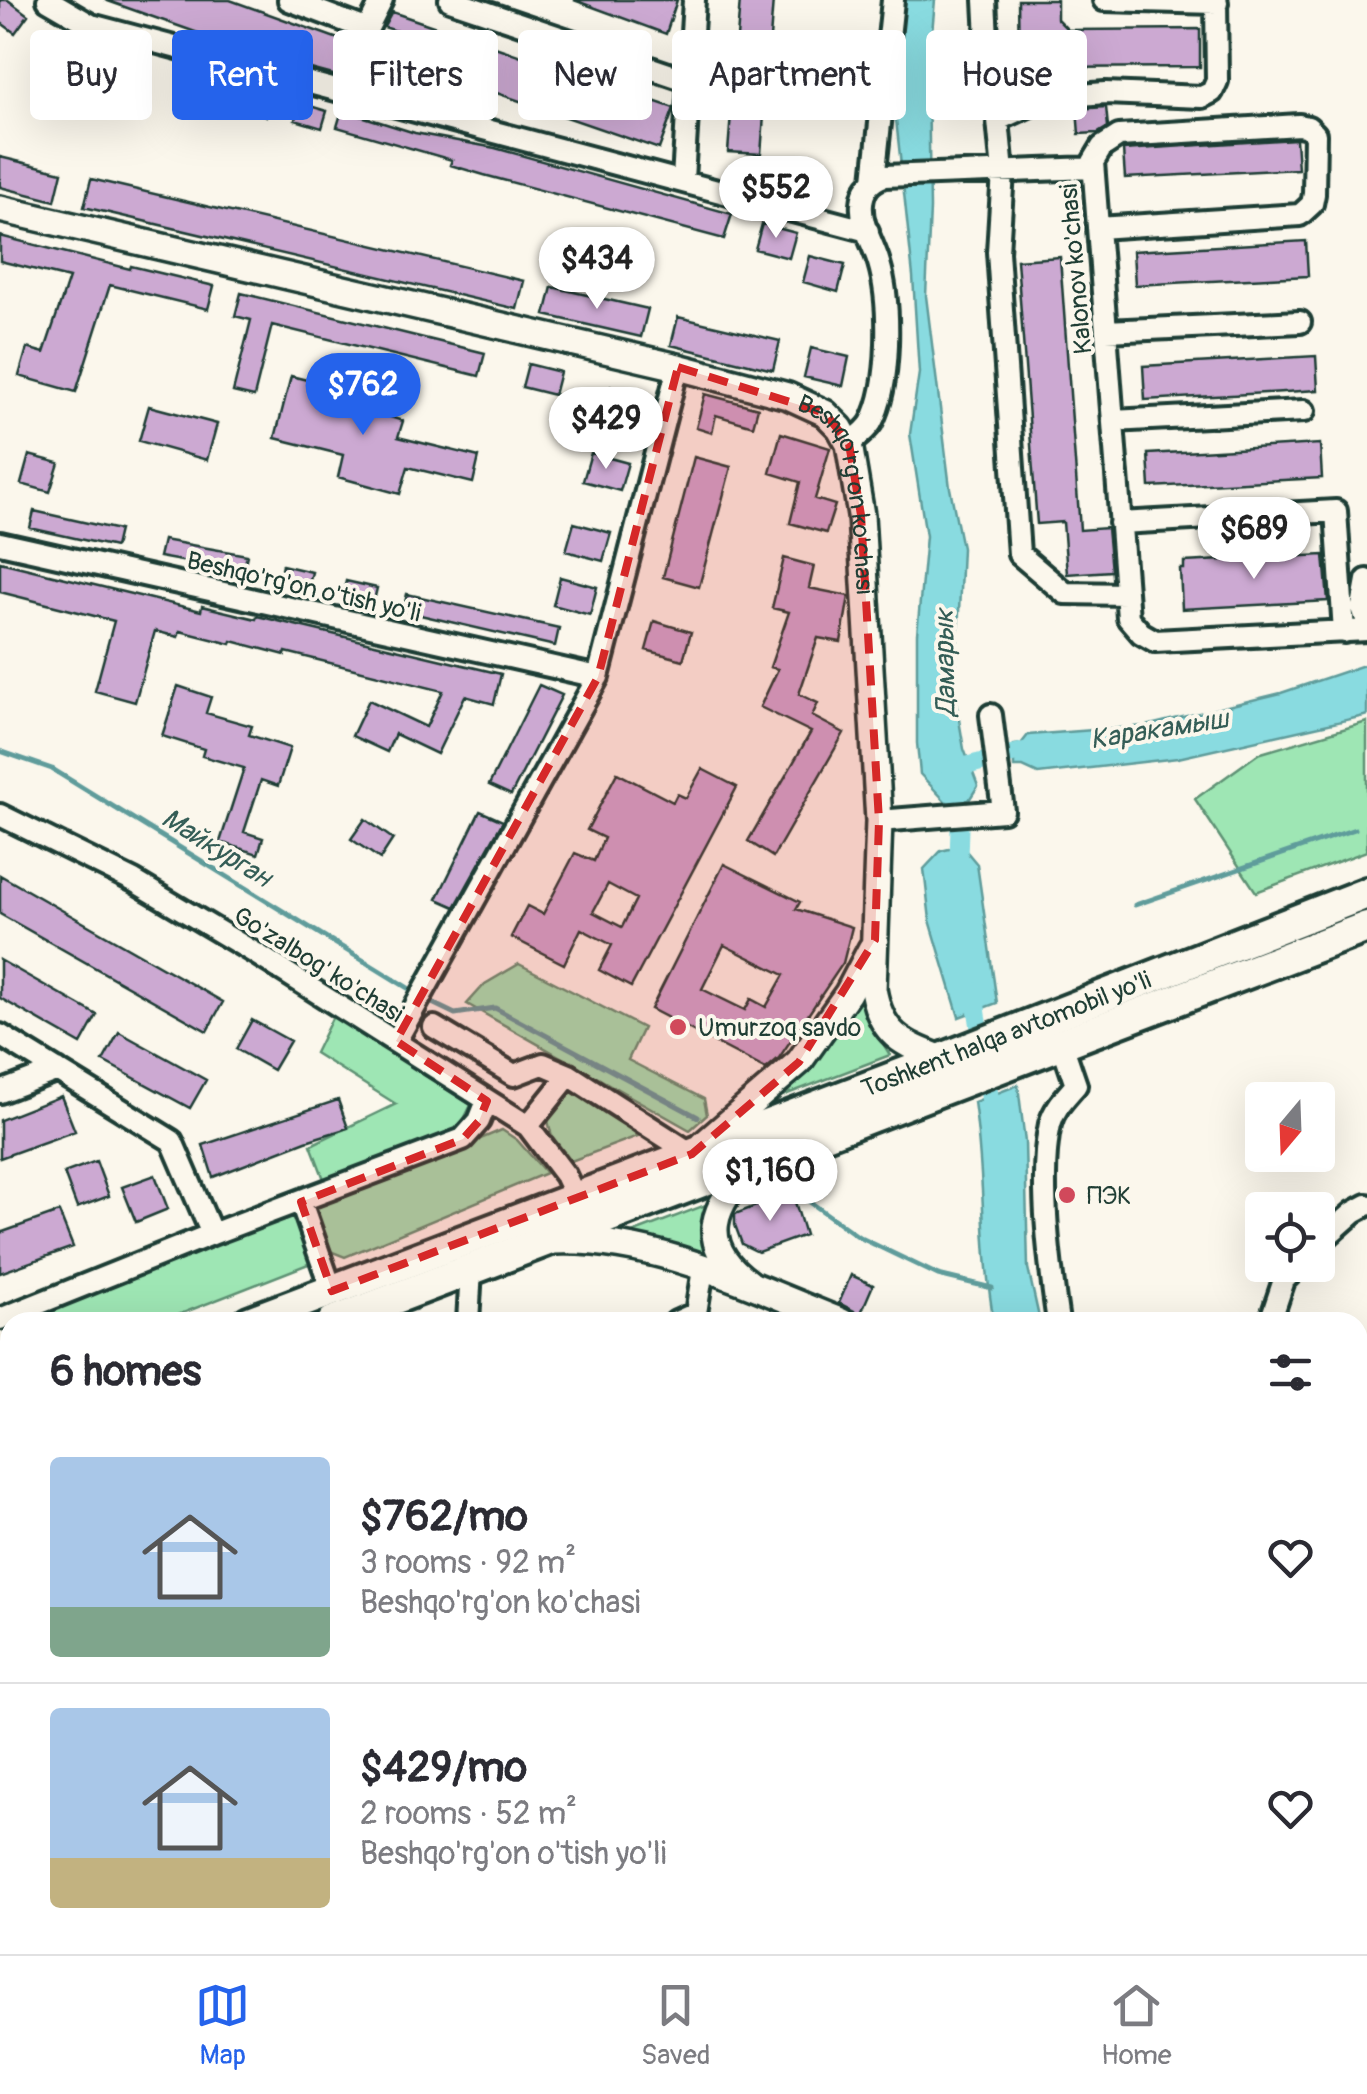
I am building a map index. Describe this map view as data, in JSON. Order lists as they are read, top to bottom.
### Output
{
  "streets": {
    "highway": ["Toshkent halqa avtomobil yo'li"],
    "main road": ["Beshqo'rg'on ko'chasi"],
    "street": ["Kalonov ko'chasi", "Beshqo'rg'on o'tish yo'li", "Go'zalbog' ko'chasi"]
  },
  "crossings": [
    ["Beshqo'rg'on ko'chasi", "Toshkent halqa avtomobil yo'li"],
    ["Go'zalbog' ko'chasi", "Toshkent halqa avtomobil yo'li"]
  ],
  "water": ["Дамарык", "Каракамыш", "Майкурган"],
  "places": ["Umurzoq savdo", "ПЭК"],
  "north": "bottom",
  "page": {
    "chip": [
      "Buy",
      "Rent",
      "Filters",
      "New",
      "Apartment",
      "House"
    ],
    "price": [
      "$552",
      "$434",
      "$762",
      "$429",
      "$689",
      "$1,160"
    ],
    "heading": "6 homes",
    "list": [
      {
        "name": "$762/mo",
        "note": "3 rooms · 92 m² · Beshqo'rg'on ko'chasi"
      },
      {
        "name": "$429/mo",
        "note": "2 rooms · 52 m² · Beshqo'rg'on o'tish yo'li"
      }
    ],
    "tabs": ["Map", "Saved", "Home"]
  }
}
